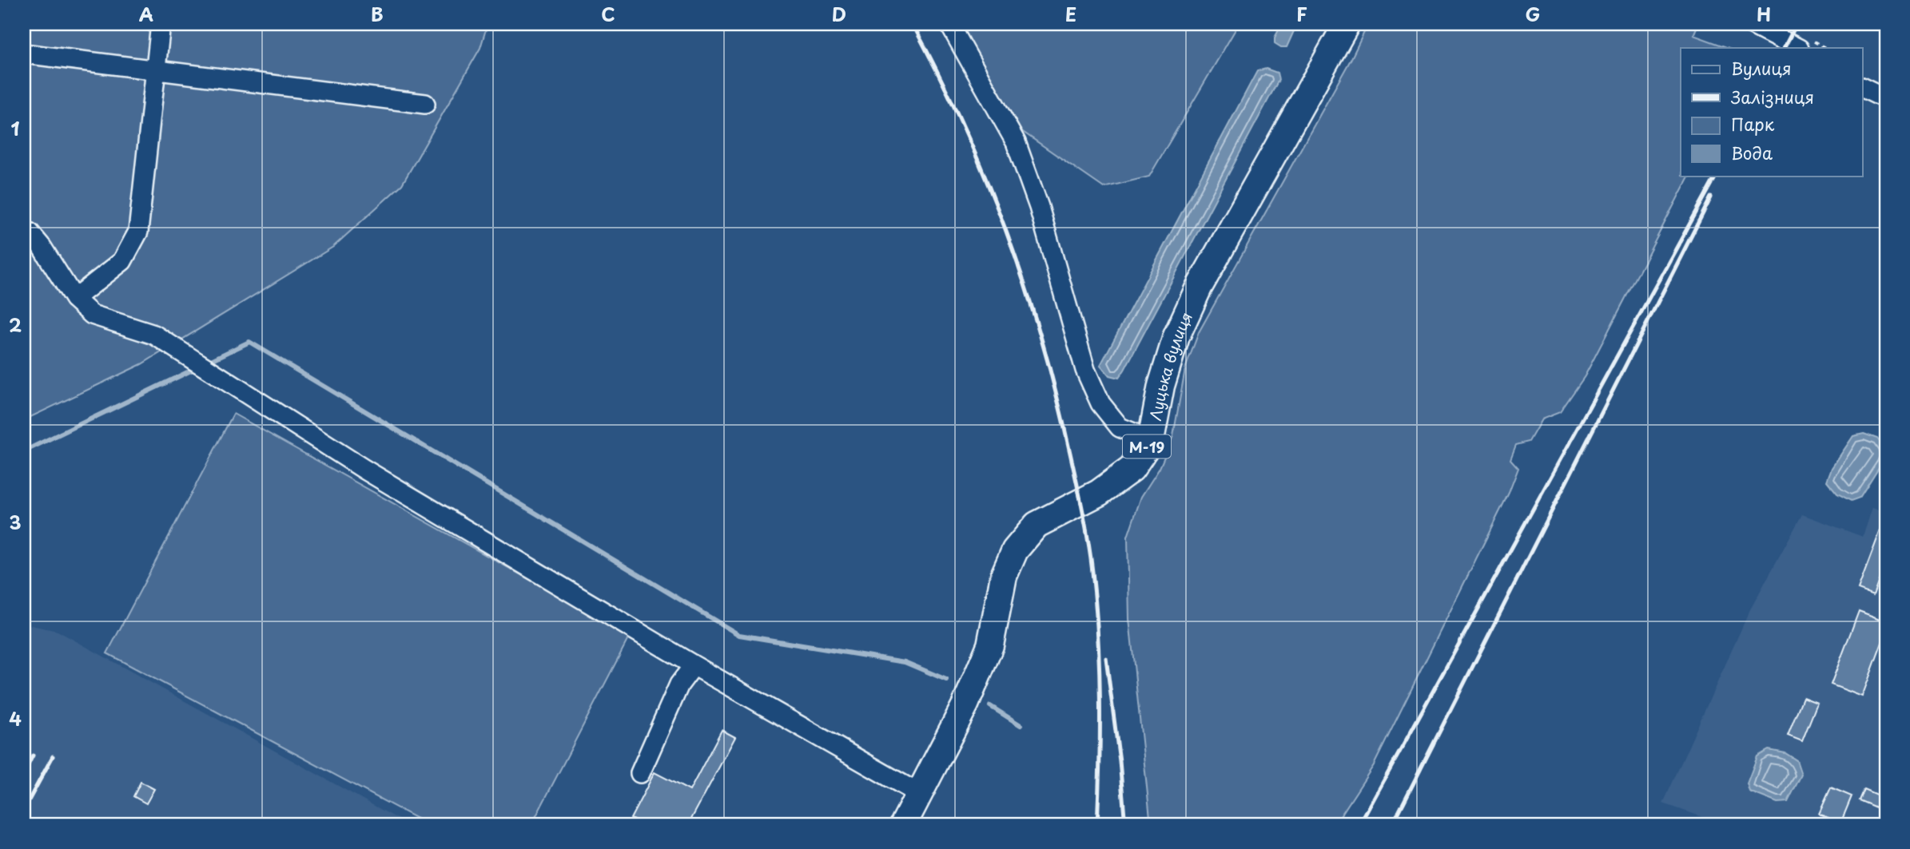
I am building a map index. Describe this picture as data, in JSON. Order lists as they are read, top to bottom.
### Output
{
  "streets": {
    "highway": ["Луцька вулиця", "М-19"]
  },
  "legend": [
    "Вулиця",
    "Залізниця",
    "Парк",
    "Вода"
  ],
  "grid": {
    "columns": [
      "A",
      "B",
      "C",
      "D",
      "E",
      "F",
      "G",
      "H"
    ],
    "rows": [
      "1",
      "2",
      "3",
      "4"
    ]
  }
}
